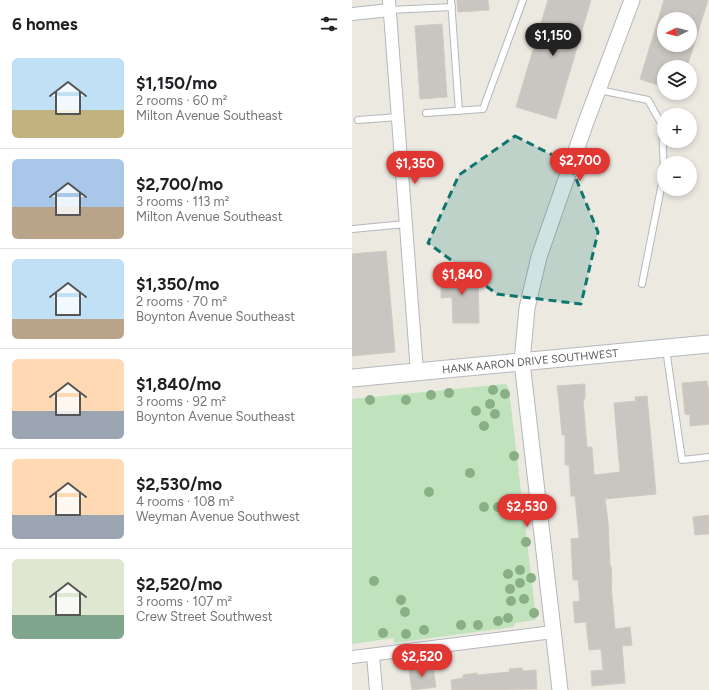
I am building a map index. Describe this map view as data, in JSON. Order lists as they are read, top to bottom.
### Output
{
  "streets": {
    "main road": ["HANK AARON DRIVE SOUTHWEST"]
  },
  "north": "left",
  "page": {
    "heading": "6 homes",
    "map_buttons": ["+", "−"],
    "price": [
      "$1,150",
      "$2,700",
      "$1,350",
      "$1,840",
      "$2,530",
      "$2,520"
    ],
    "list": [
      {
        "name": "$1,150/mo",
        "note": "2 rooms · 60 m² · Milton Avenue Southeast"
      },
      {
        "name": "$2,700/mo",
        "note": "3 rooms · 113 m² · Milton Avenue Southeast"
      },
      {
        "name": "$1,350/mo",
        "note": "2 rooms · 70 m² · Boynton Avenue Southeast"
      },
      {
        "name": "$1,840/mo",
        "note": "3 rooms · 92 m² · Boynton Avenue Southeast"
      },
      {
        "name": "$2,530/mo",
        "note": "4 rooms · 108 m² · Weyman Avenue Southwest"
      },
      {
        "name": "$2,520/mo",
        "note": "3 rooms · 107 m² · Crew Street Southwest"
      }
    ]
  }
}
